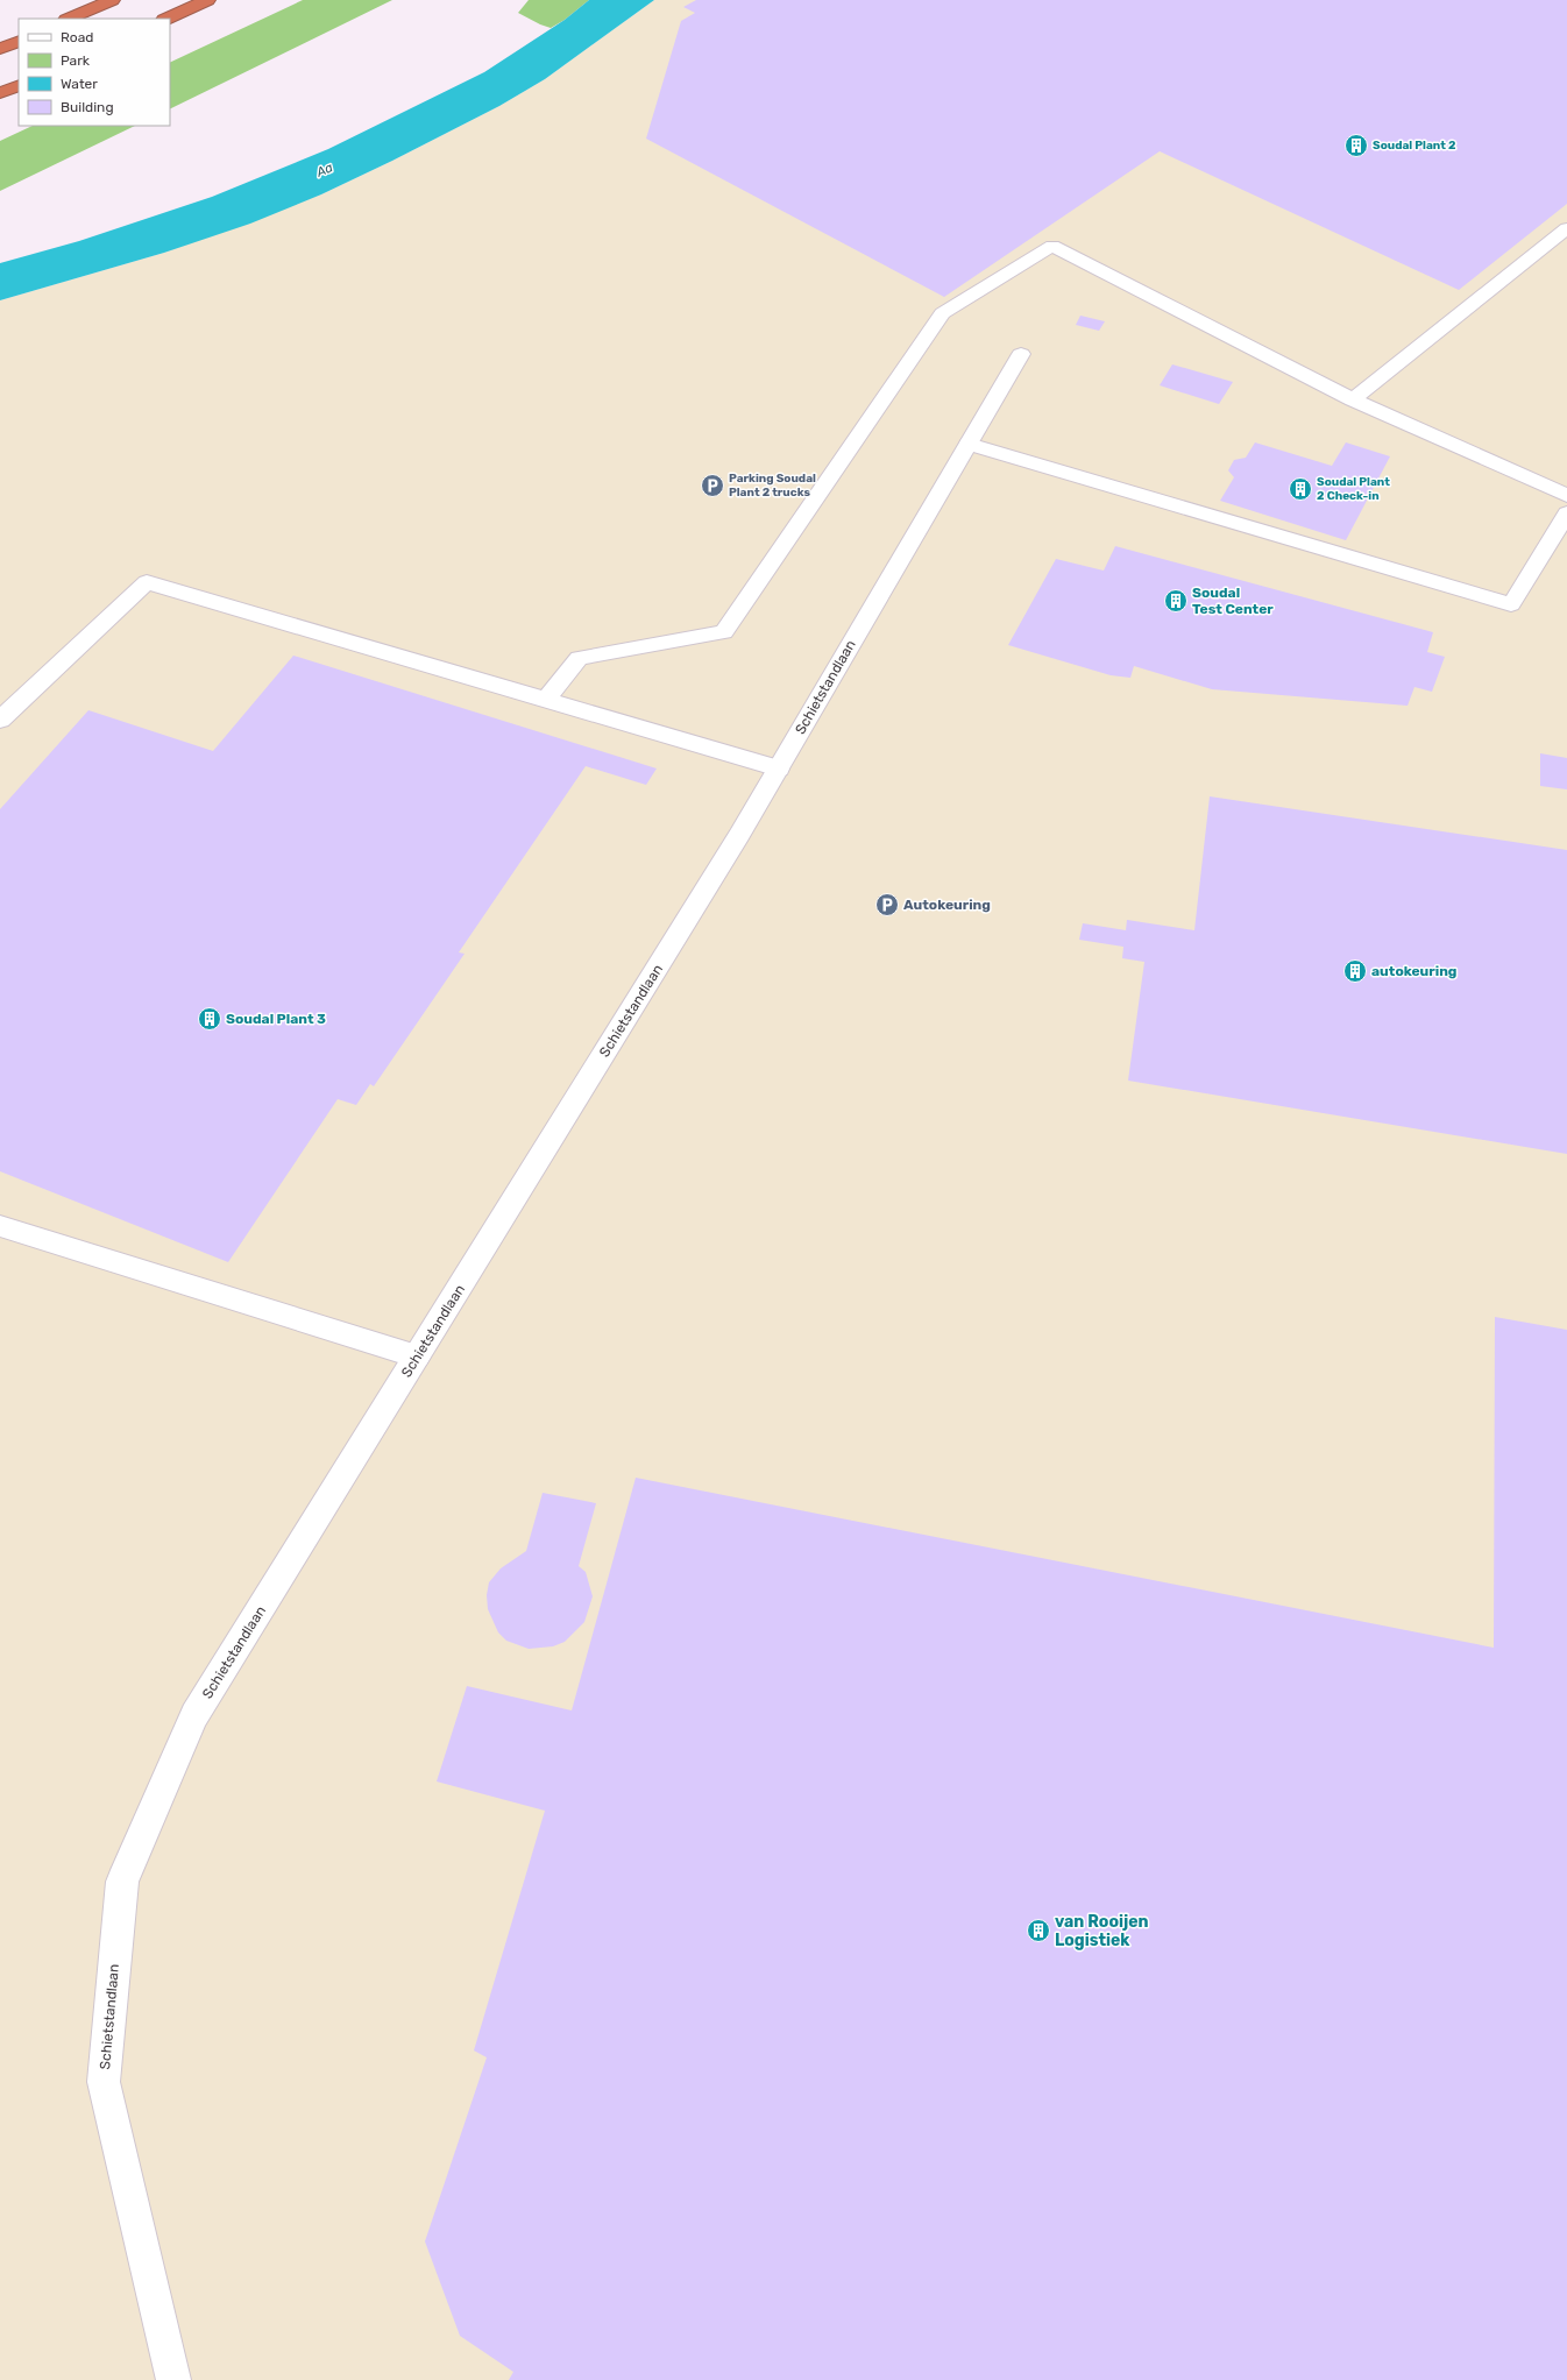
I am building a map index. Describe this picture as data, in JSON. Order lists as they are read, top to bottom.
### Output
{
  "streets": {
    "street": ["Schietstandlaan"]
  },
  "water": ["Aa"],
  "places": {
    "building": [
      "Soudal Plant 2",
      "Soudal Plant 2 Check-in",
      "Soudal Test Center",
      "autokeuring",
      "Soudal Plant 3",
      "van Rooijen Logistiek"
    ],
    "parking": ["Parking Soudal Plant 2 trucks", "Autokeuring"]
  },
  "legend": [
    "Road",
    "Park",
    "Water",
    "Building"
  ]
}
